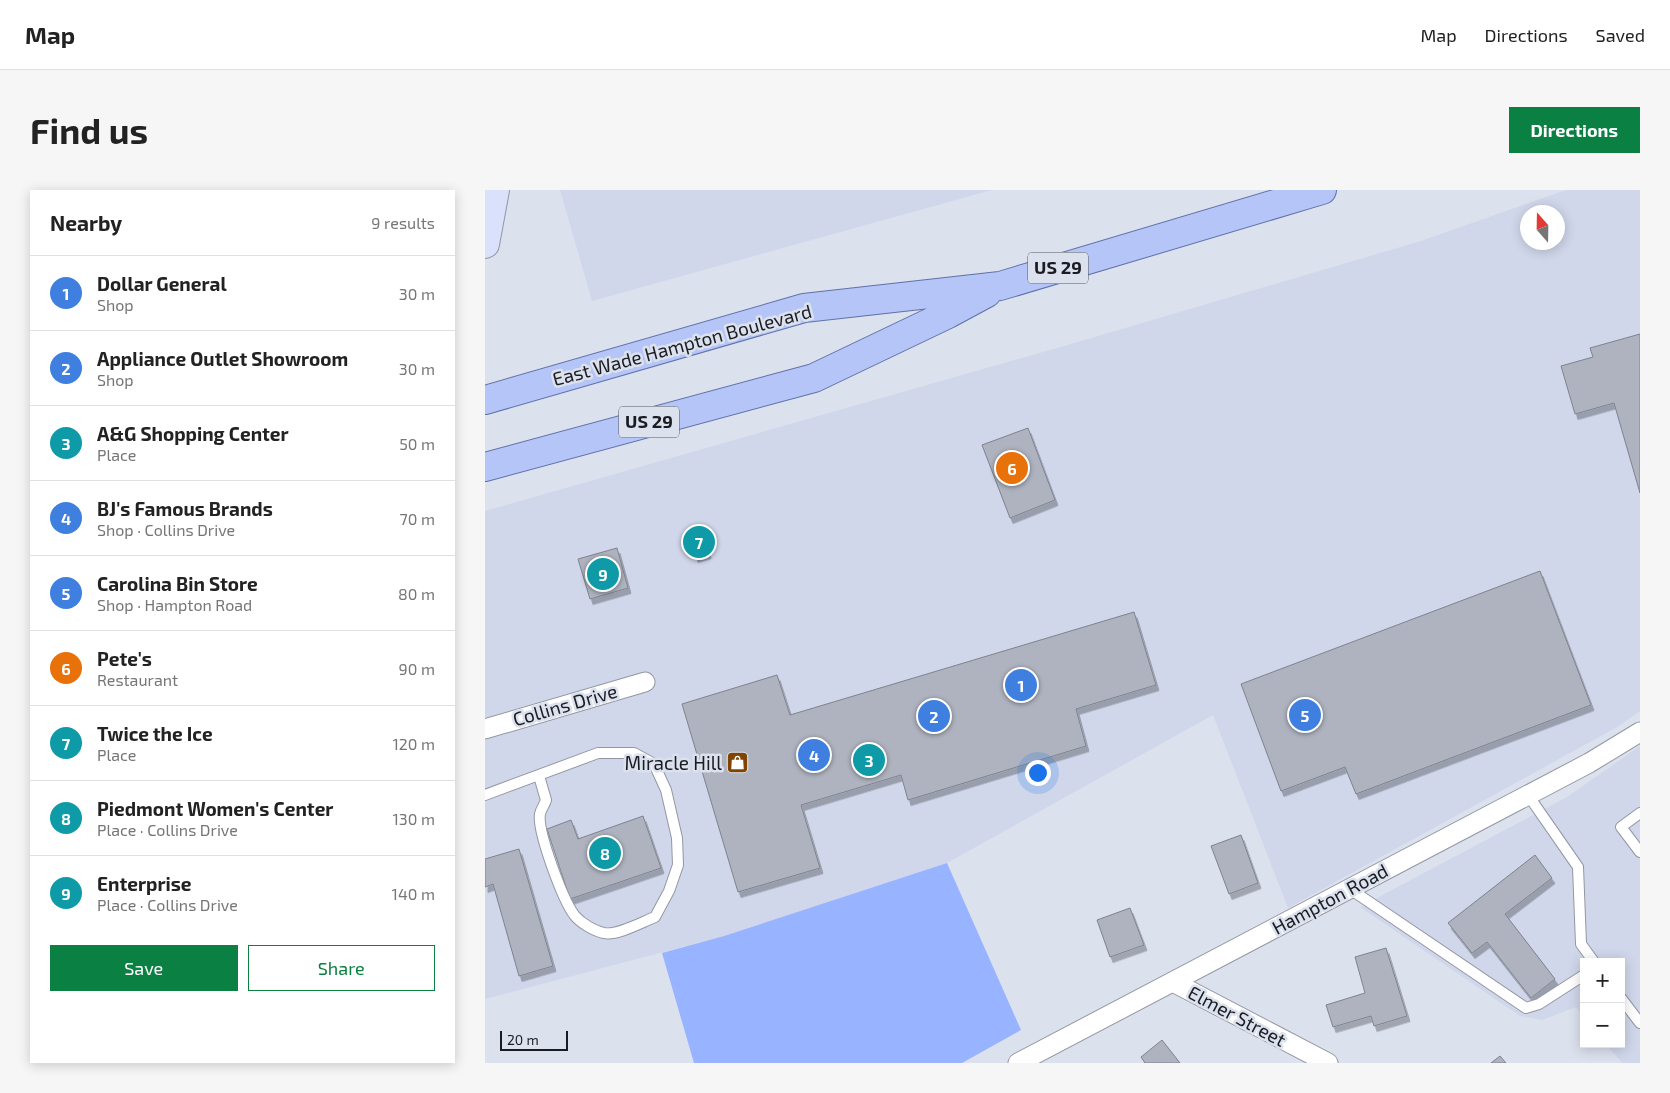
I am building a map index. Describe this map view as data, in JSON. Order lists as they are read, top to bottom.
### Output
{
  "streets": {
    "main road": ["US 29", "East Wade Hampton Boulevard"],
    "street": ["Collins Drive", "Hampton Road", "Elmer Street"]
  },
  "crossings": [
    ["Hampton Road", "Elmer Street"]
  ],
  "places": {
    "shop": ["Miracle Hill"]
  },
  "scale_bar": "20 m",
  "north": "top",
  "page": {
    "header": "Map",
    "nav": ["Map", "Directions", "Saved"],
    "buttons": [
      "Directions",
      ["Save", "Share"]
    ],
    "title": "Find us",
    "heading": ["Nearby", "9 results"],
    "list": [
      {
        "mark": "1",
        "name": "Dollar General",
        "note": "Shop",
        "value": "30 m"
      },
      {
        "mark": "2",
        "name": "Appliance Outlet Showroom",
        "note": "Shop",
        "value": "30 m"
      },
      {
        "mark": "3",
        "name": "A&G Shopping Center",
        "note": "Place",
        "value": "50 m"
      },
      {
        "mark": "4",
        "name": "BJ's Famous Brands",
        "note": "Shop · Collins Drive",
        "value": "70 m"
      },
      {
        "mark": "5",
        "name": "Carolina Bin Store",
        "note": "Shop · Hampton Road",
        "value": "80 m"
      },
      {
        "mark": "6",
        "name": "Pete's",
        "note": "Restaurant",
        "value": "90 m"
      },
      {
        "mark": "7",
        "name": "Twice the Ice",
        "note": "Place",
        "value": "120 m"
      },
      {
        "mark": "8",
        "name": "Piedmont Women's Center",
        "note": "Place · Collins Drive",
        "value": "130 m"
      },
      {
        "mark": "9",
        "name": "Enterprise",
        "note": "Place · Collins Drive",
        "value": "140 m"
      }
    ],
    "pins": [
      "6",
      "7",
      "9",
      "1",
      "5",
      "2",
      "4",
      "3",
      "8"
    ],
    "map_buttons": ["+", "−"],
    "scale": "20 m"
  }
}
